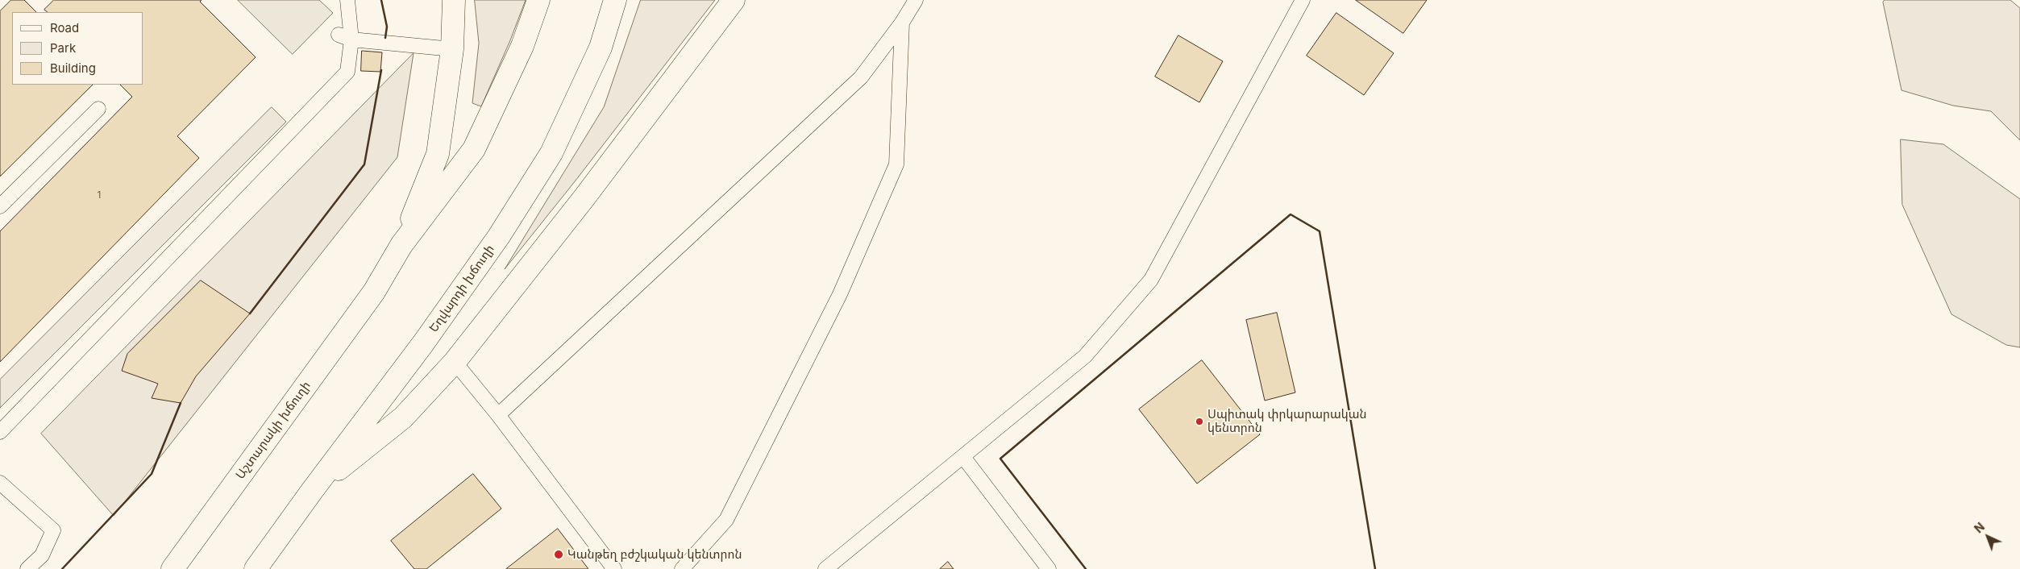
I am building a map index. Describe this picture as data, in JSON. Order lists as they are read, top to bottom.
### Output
{
  "streets": {
    "main road": ["Եղվարդի խճուղի", "Աշտարակի խճուղի"]
  },
  "places": ["Սպիտակ փրկարարական կենտրոն", "Կանթեղ բժշկական կենտրոն"],
  "house_numbers": ["1"],
  "legend": ["Road", "Park", "Building"],
  "north": "top left"
}
